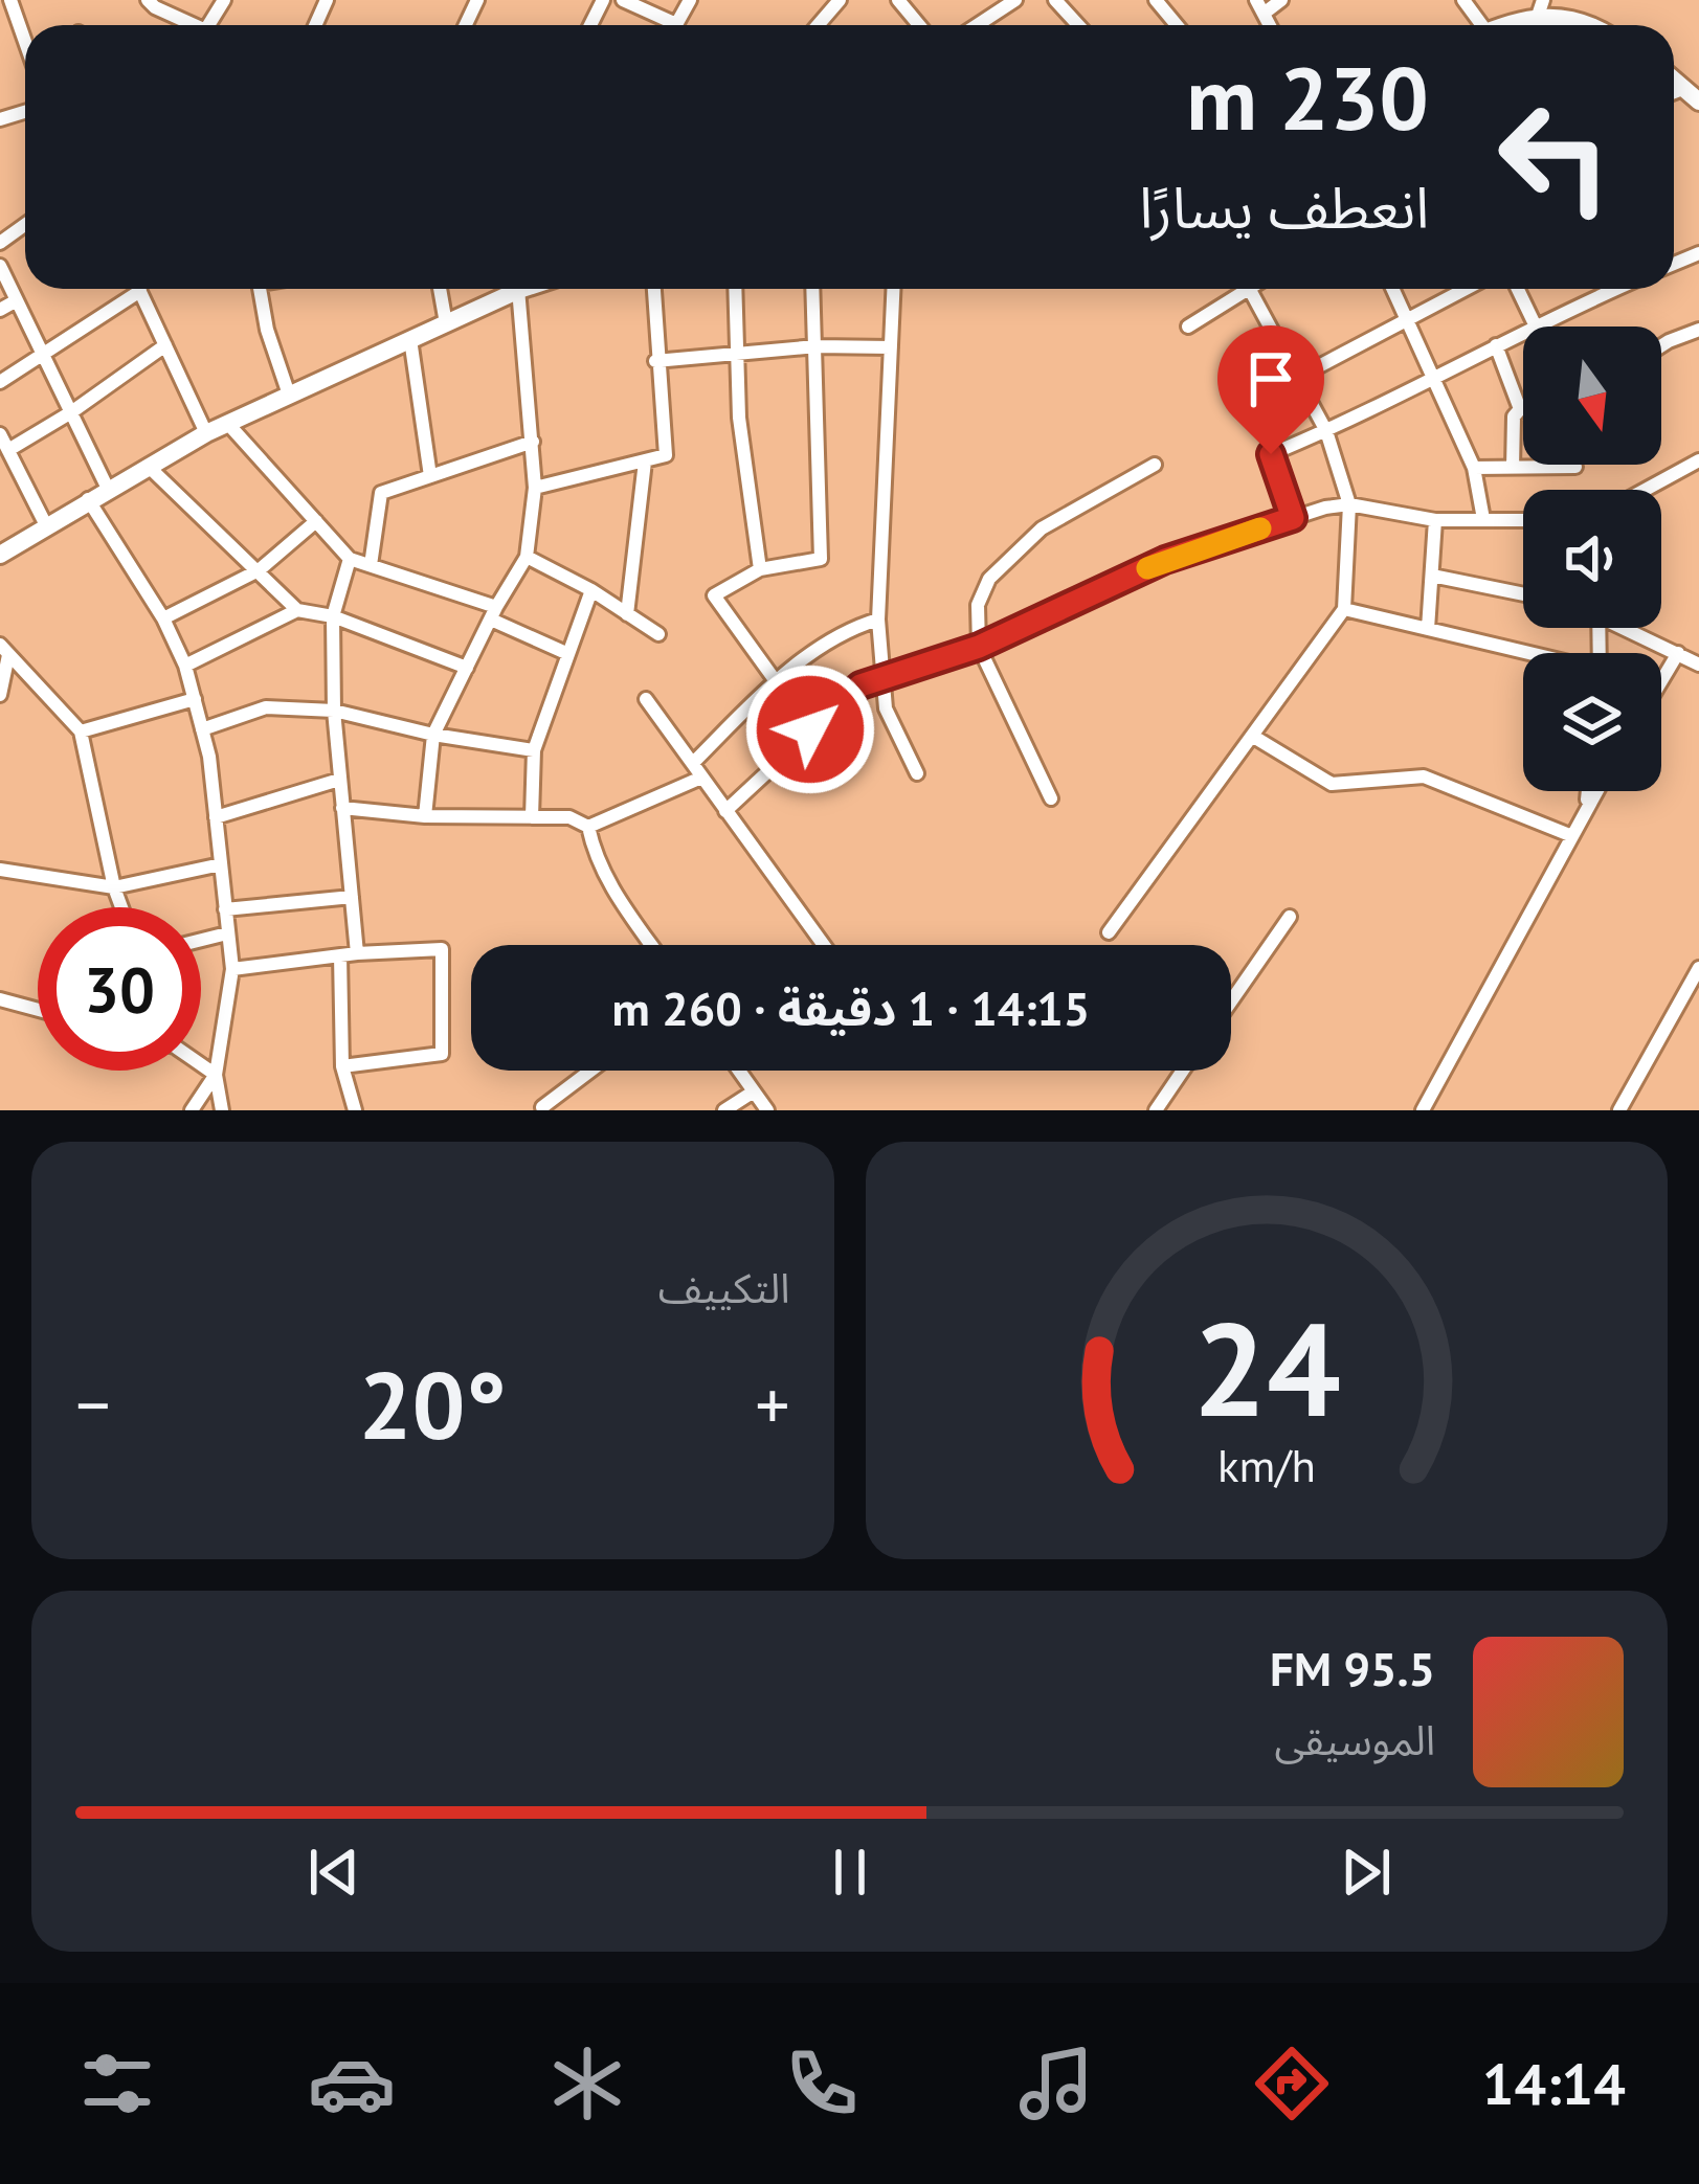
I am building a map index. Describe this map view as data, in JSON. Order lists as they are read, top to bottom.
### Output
{
  "north": "bottom",
  "page": {
    "turn": ["230 m", "انعطف يسارًا"],
    "limit": "30",
    "trip": "14:15 · 1 دقيقة · 260 m",
    "tile": "التكييف",
    "heat": ["−", "20°", "+"],
    "song": ["95.5 FM", "الموسيقى"],
    "tabs": "14:14",
    "gauge": ["24", "km/h"]
  }
}
